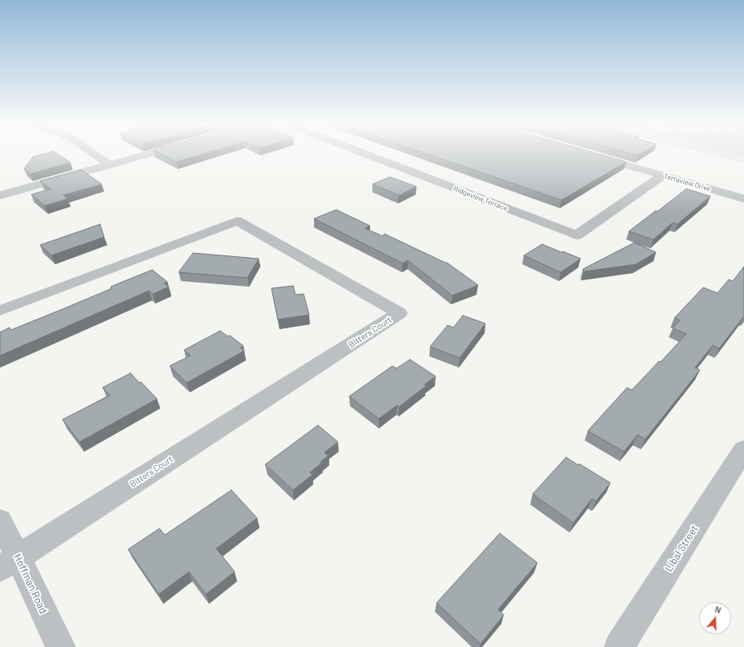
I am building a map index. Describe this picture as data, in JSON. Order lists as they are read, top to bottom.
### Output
{
  "streets": {
    "street": [
      "Terraview Drive",
      "Ridgeview Terrace",
      "Bitters Court",
      "Libal Street",
      "Hoffman Road"
    ]
  },
  "crossings": [
    ["Terraview Drive", "Ridgeview Terrace"],
    ["Bitters Court", "Hoffman Road"]
  ],
  "north": "top"
}
